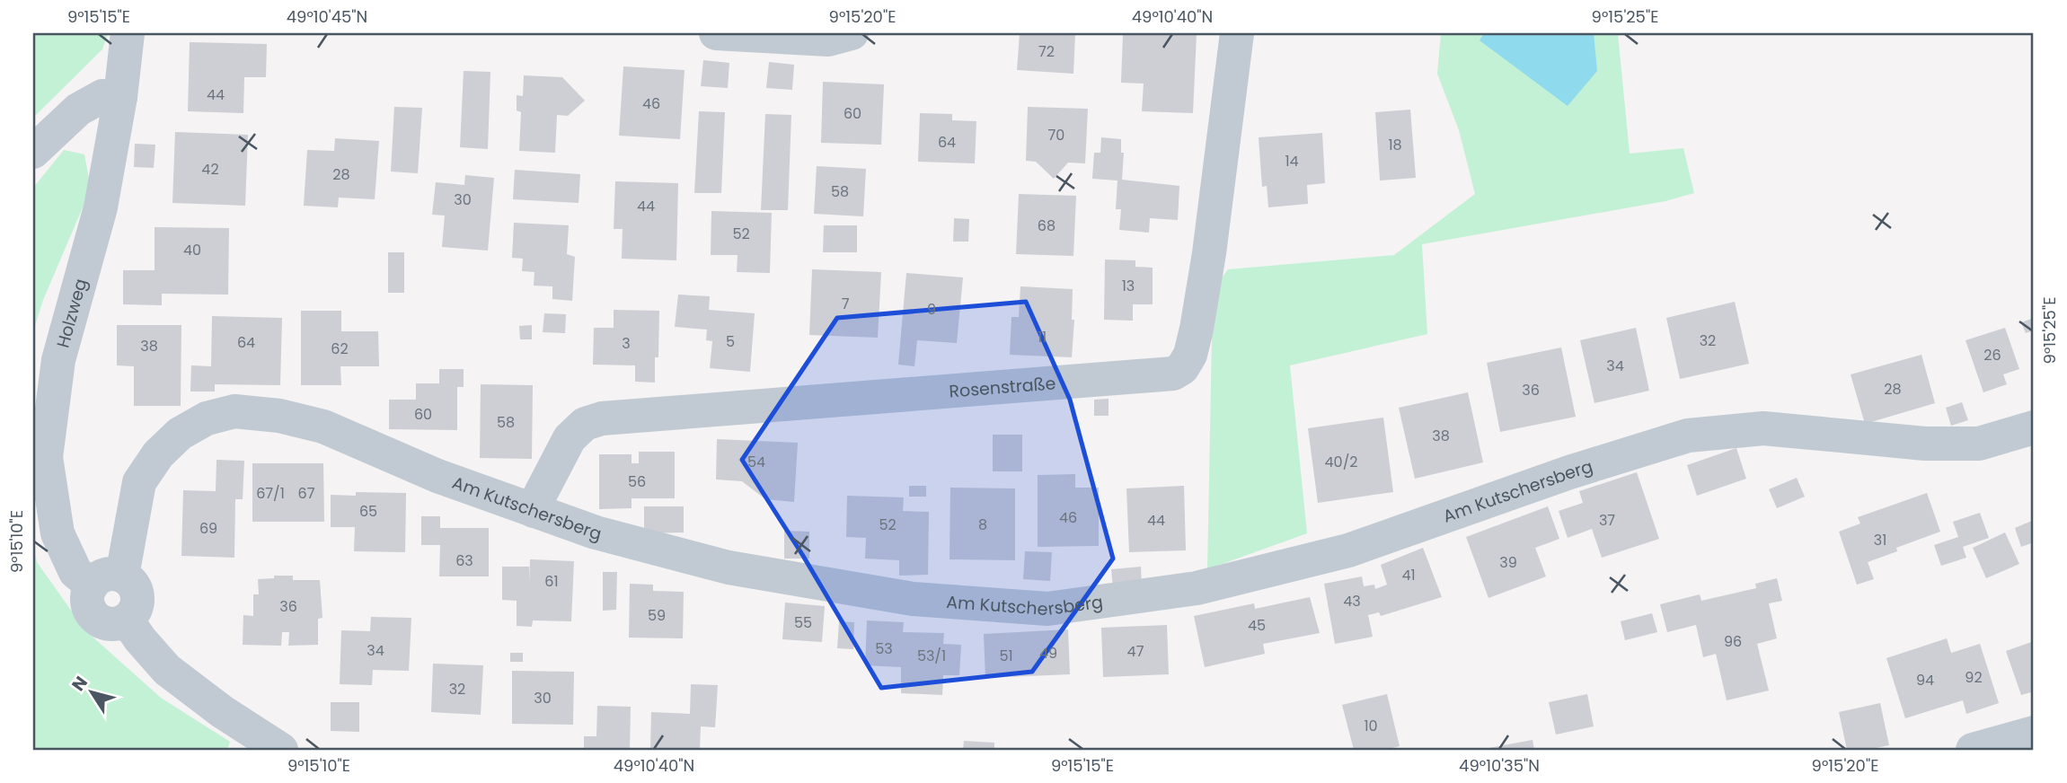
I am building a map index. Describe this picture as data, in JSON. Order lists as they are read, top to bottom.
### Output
{
  "streets": {
    "street": ["Holzweg", "Rosenstraße", "Am Kutschersberg"]
  },
  "crossings": [
    ["Holzweg", "Am Kutschersberg"],
    ["Rosenstraße", "Am Kutschersberg"]
  ],
  "house_numbers": [
    "72",
    "44",
    "46",
    "60",
    "70",
    "64",
    "18",
    "14",
    "42",
    "28",
    "58",
    "30",
    "44",
    "68",
    "52",
    "40",
    "13",
    "7",
    "9",
    "11",
    "32",
    "5",
    "64",
    "3",
    "38",
    "62",
    "26",
    "34",
    "28",
    "36",
    "60",
    "58",
    "38",
    "54",
    "40/2",
    "56",
    "67/1",
    "67",
    "65",
    "46",
    "44",
    "37",
    "52",
    "8",
    "69",
    "31",
    "63",
    "39",
    "41",
    "61",
    "43",
    "36",
    "59",
    "55",
    "45",
    "96",
    "53",
    "34",
    "47",
    "49",
    "53/1",
    "51",
    "92",
    "94",
    "32",
    "30",
    "10"
  ],
  "north": "top left",
  "coordinates": [
    "9°15'15\"E",
    "49°10'45\"N",
    "9°15'20\"E",
    "49°10'40\"N",
    "9°15'25\"E",
    "9°15'10\"E",
    "49°10'35\"N"
  ]
}
